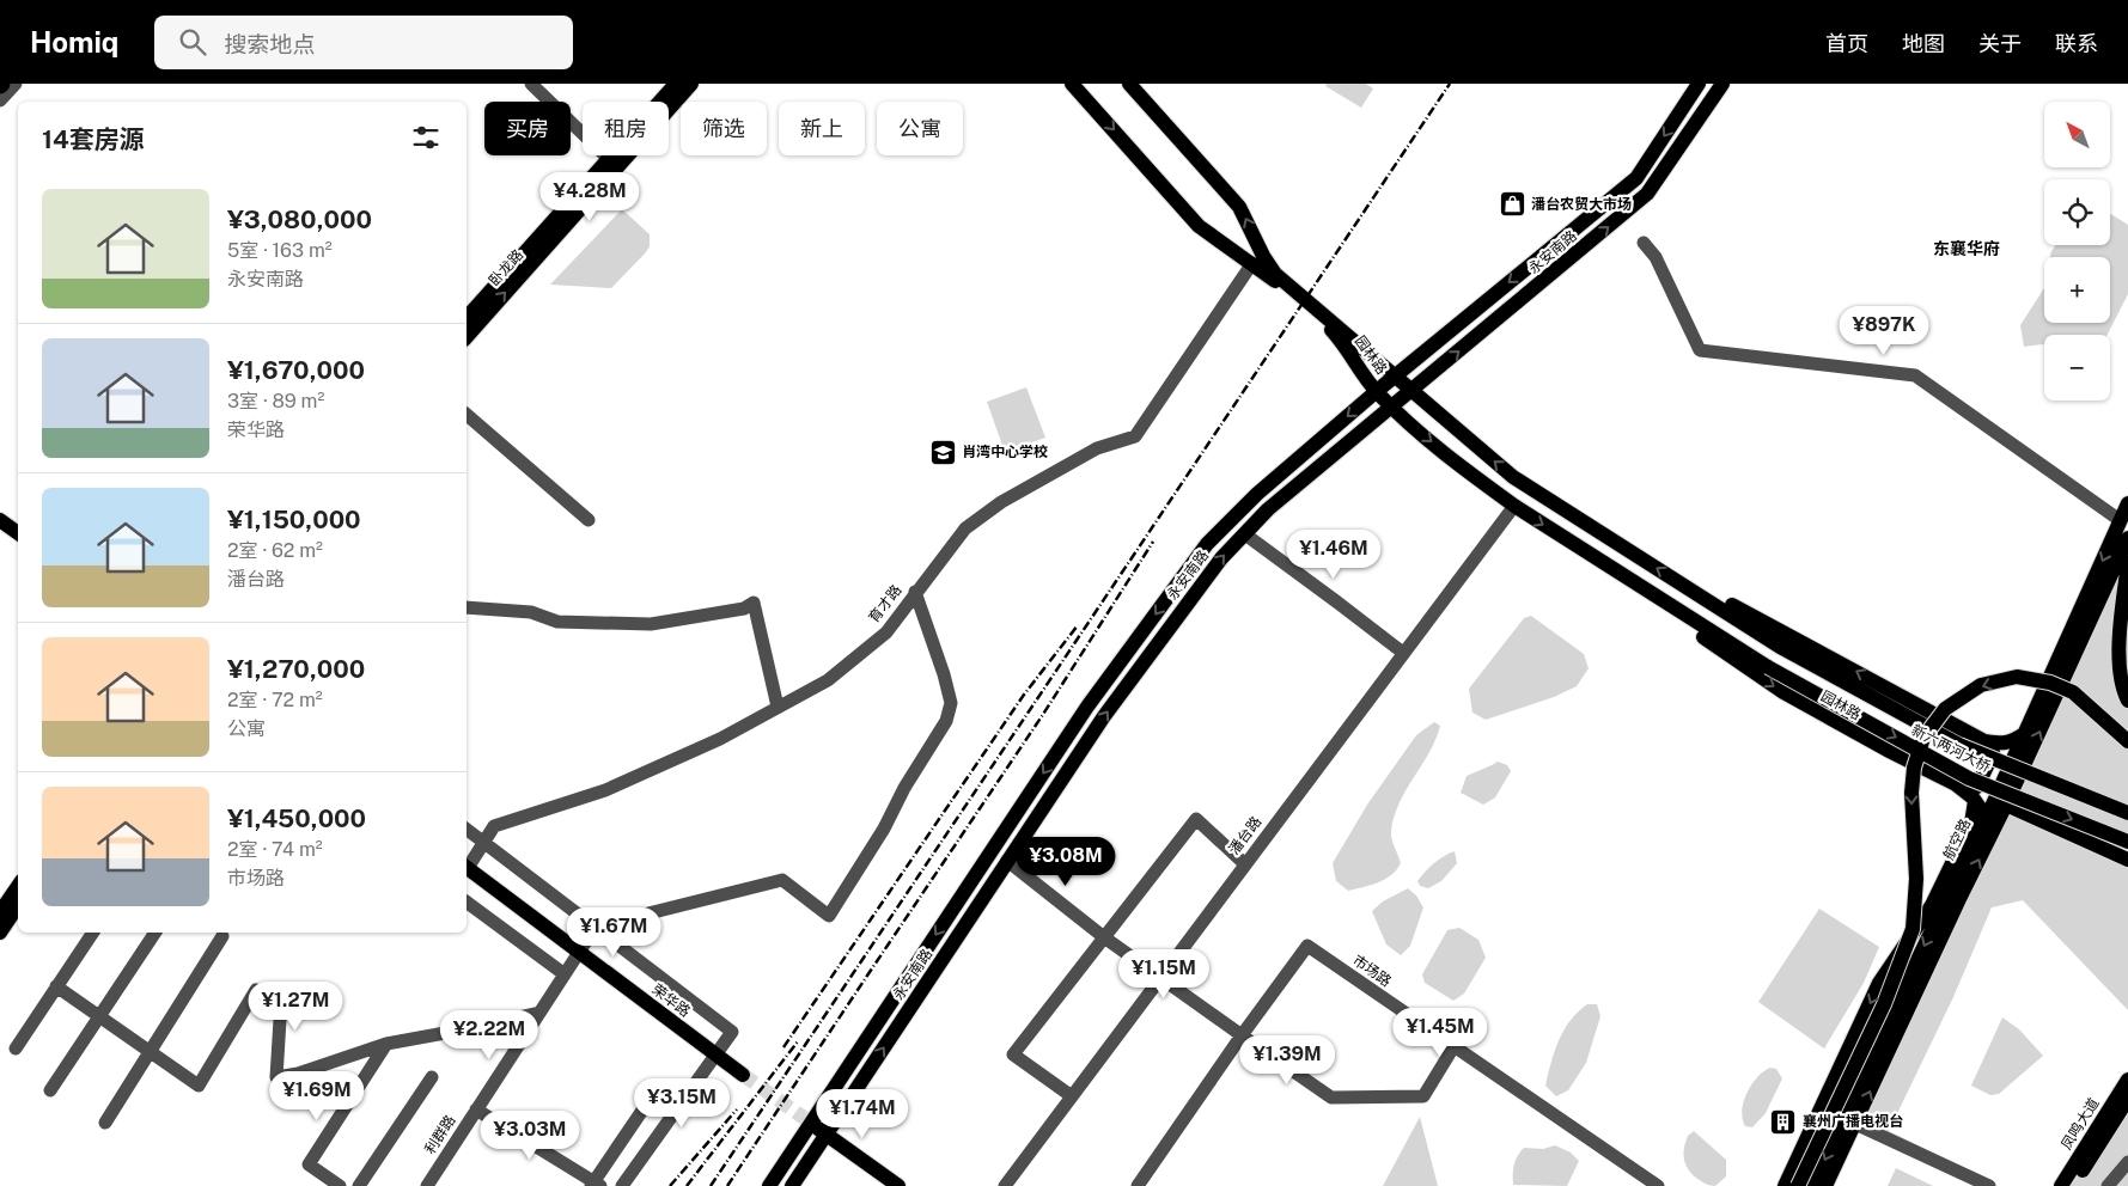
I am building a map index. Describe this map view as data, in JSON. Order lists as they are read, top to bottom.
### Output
{
  "streets": {
    "main road": [
      "永安南路",
      "卧龙路",
      "园林路",
      "新六两河大桥",
      "航空路",
      "荣华路",
      "凤鸣大道"
    ],
    "street": [
      "育才路",
      "潘台路",
      "市场路",
      "利群路"
    ]
  },
  "crossings": [
    ["永安南路", "园林路"],
    ["园林路", "育才路"],
    ["园林路", "新六两河大桥"],
    ["园林路", "潘台路"],
    ["荣华路", "利群路"]
  ],
  "districts": ["东襄华府"],
  "places": {
    "shop": ["潘台农贸大市场"],
    "school or university": ["肖湾中心学校"],
    "building": ["襄州广播电视台"]
  },
  "north": "top left",
  "page": {
    "header": "Homiq",
    "search": "搜索地点",
    "nav": [
      "首页",
      "地图",
      "关于",
      "联系"
    ],
    "map_buttons": ["+", "−"],
    "chip": [
      "买房",
      "租房",
      "筛选",
      "新上",
      "公寓"
    ],
    "heading": "14套房源",
    "price": [
      "¥4.28M",
      "¥897K",
      "¥1.46M",
      "¥3.08M",
      "¥1.67M",
      "¥1.15M",
      "¥1.27M",
      "¥1.45M",
      "¥2.22M",
      "¥1.39M",
      "¥1.69M",
      "¥3.15M",
      "¥1.74M",
      "¥3.03M"
    ],
    "list": [
      {
        "name": "¥3,080,000",
        "note": "5室 · 163 m² · 永安南路"
      },
      {
        "name": "¥1,670,000",
        "note": "3室 · 89 m² · 荣华路"
      },
      {
        "name": "¥1,150,000",
        "note": "2室 · 62 m² · 潘台路"
      },
      {
        "name": "¥1,270,000",
        "note": "2室 · 72 m² · 公寓"
      },
      {
        "name": "¥1,450,000",
        "note": "2室 · 74 m² · 市场路"
      }
    ]
  }
}
